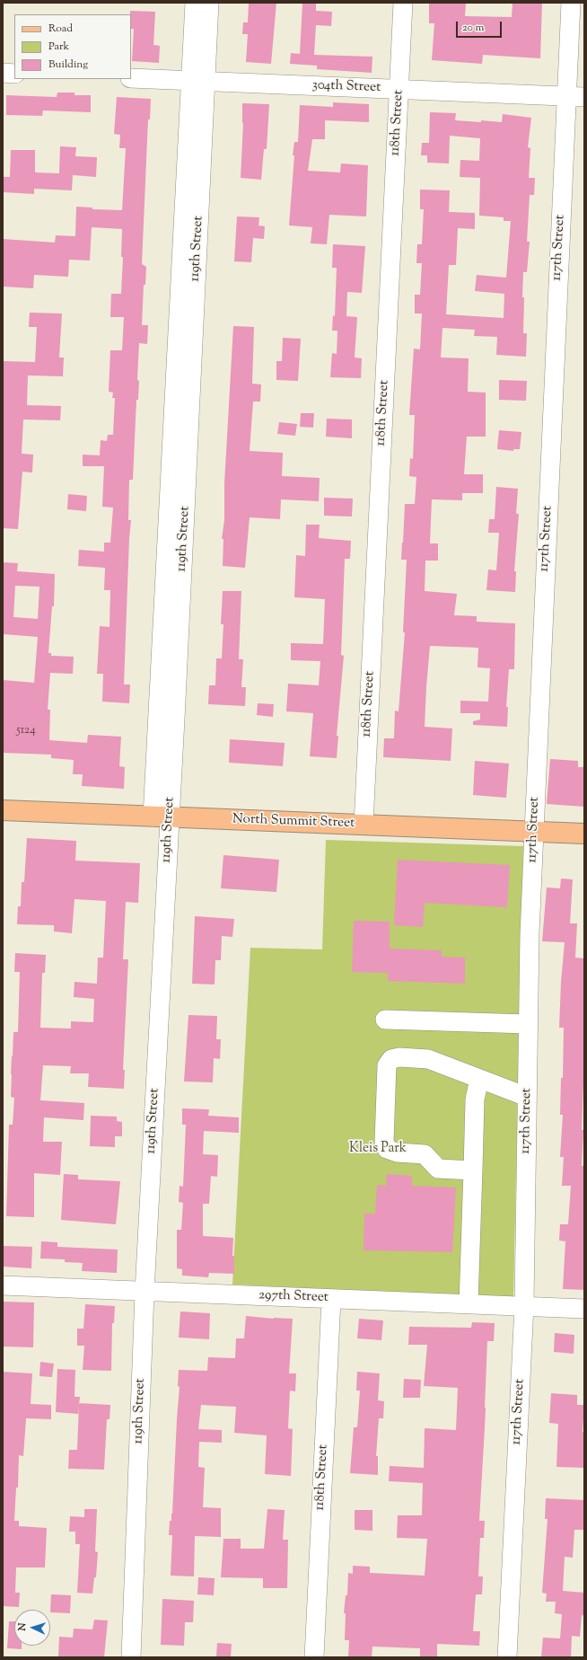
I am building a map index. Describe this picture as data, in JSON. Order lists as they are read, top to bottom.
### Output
{
  "streets": {
    "main road": ["North Summit Street"],
    "street": [
      "304th Street",
      "118th Street",
      "117th Street",
      "119th Street",
      "297th Street"
    ]
  },
  "crossings": [
    ["304th Street", "118th Street"],
    ["304th Street", "117th Street"],
    ["304th Street", "119th Street"],
    ["118th Street", "North Summit Street"],
    ["118th Street", "297th Street"],
    ["117th Street", "North Summit Street"],
    ["117th Street", "297th Street"],
    ["119th Street", "North Summit Street"],
    ["119th Street", "297th Street"]
  ],
  "parks": ["Kleis Park"],
  "house_numbers": ["5124"],
  "legend": ["Road", "Park", "Building"],
  "scale_bar": "20 m",
  "north": "left"
}
